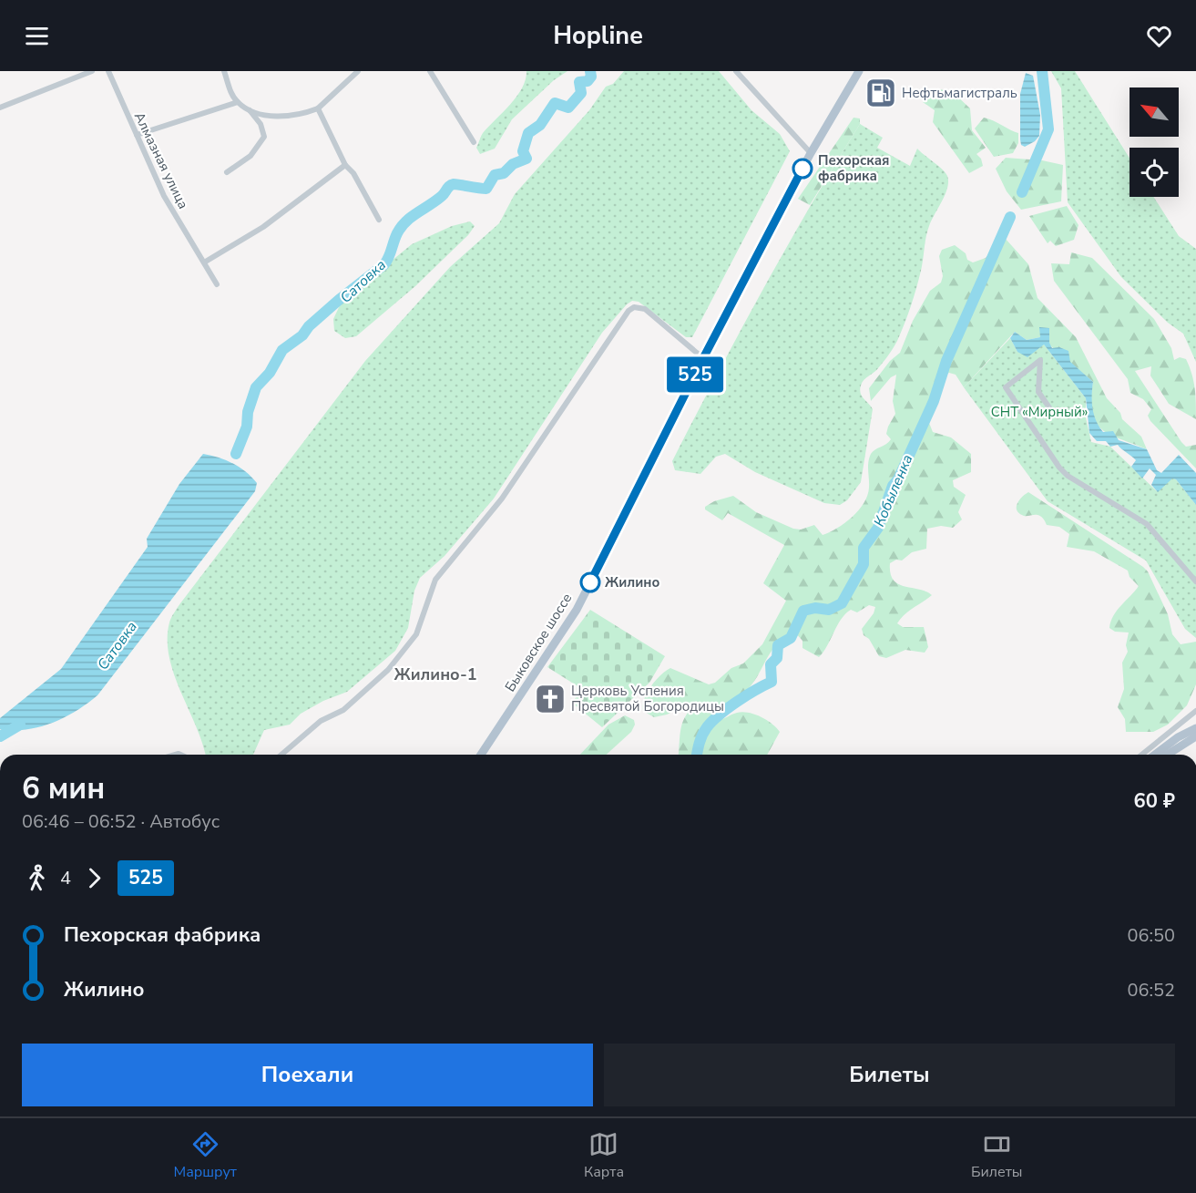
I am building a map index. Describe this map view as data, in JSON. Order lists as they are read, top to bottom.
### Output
{
  "streets": {
    "main road": ["Быковское шоссе"],
    "street": ["Алмазная улица"]
  },
  "districts": ["Жилино-1"],
  "water": ["Сатовка", "Кобыленка"],
  "parks": ["СНТ «Мирный»"],
  "places": {
    "fuel station": ["Нефтьмагистраль"],
    "other": ["Пехорская фабрика", "Жилино"],
    "church": ["Церковь Успения Пресвятой Богородицы"]
  },
  "lines": ["bus line 525"],
  "north": "top left",
  "page": {
    "header": "Hopline",
    "on_map": "525",
    "heading": ["6 мин", "06:46 – 06:52 · Автобус", "60 ₽"],
    "legs": ["4", "525"],
    "list": [
      {
        "name": "Пехорская фабрика",
        "value": "06:50"
      },
      {
        "name": "Жилино",
        "value": "06:52"
      }
    ],
    "buttons": ["Поехали", "Билеты"],
    "tabs": ["Маршрут", "Карта", "Билеты"]
  }
}
